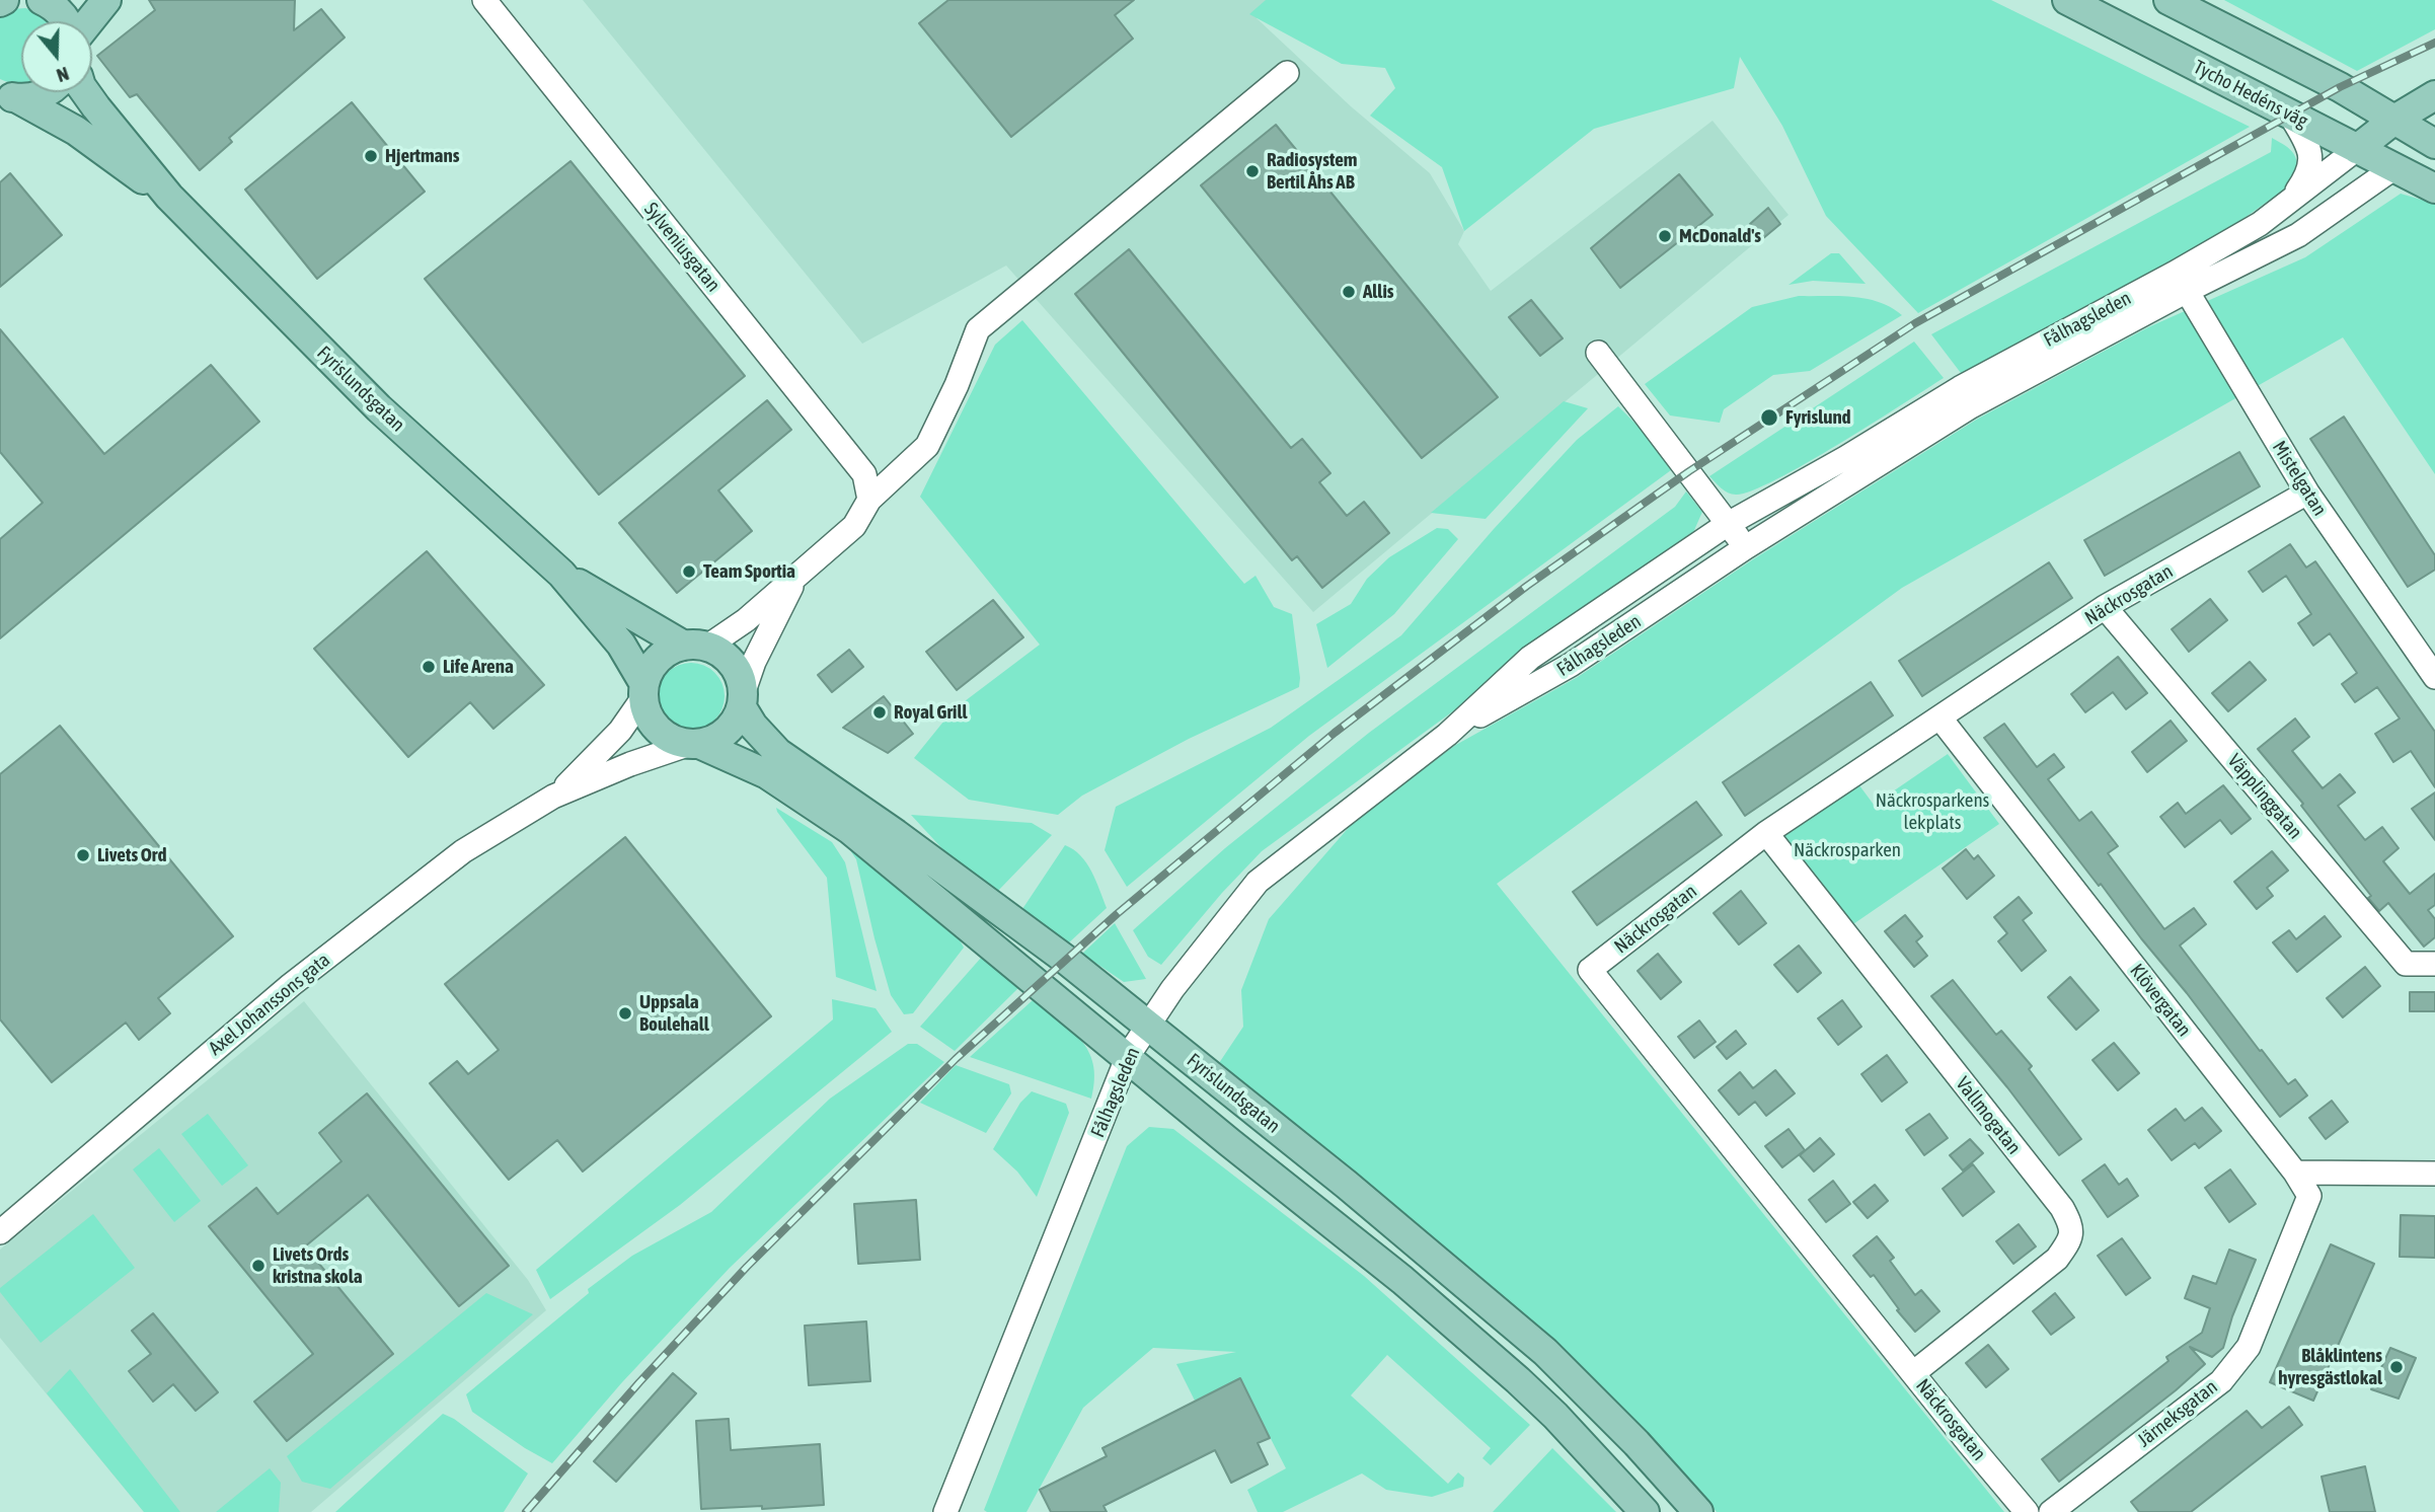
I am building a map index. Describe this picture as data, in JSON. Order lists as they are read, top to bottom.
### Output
{
  "streets": {
    "main road": ["Tycho Hedéns väg", "Fålhagsleden", "Fyrislundsgatan"],
    "street": [
      "Sylveniusgatan",
      "Mistelgatan",
      "Näckrosgatan",
      "Väpplinggatan",
      "Klövergatan",
      "Axel Johanssons gata",
      "Vallmogatan",
      "Järneksgatan"
    ]
  },
  "crossings": [
    ["Tycho Hedéns väg", "Fålhagsleden"],
    ["Fålhagsleden", "Fyrislundsgatan"],
    ["Fålhagsleden", "Mistelgatan"],
    ["Fyrislundsgatan", "Axel Johanssons gata"],
    ["Mistelgatan", "Näckrosgatan"],
    ["Näckrosgatan", "Väpplinggatan"],
    ["Näckrosgatan", "Klövergatan"],
    ["Näckrosgatan", "Vallmogatan"],
    ["Klövergatan", "Järneksgatan"]
  ],
  "parks": ["Näckrosparkens lekplats", "Näckrosparken"],
  "places": [
    "Hjertmans",
    "Radiosystem Bertil Åhs AB",
    "McDonald's",
    "Allis",
    "Fyrislund",
    "Team Sportia",
    "Life Arena",
    "Royal Grill",
    "Livets Ord",
    "Uppsala Boulehall",
    "Livets Ords kristna skola",
    "Blåklintens hyresgästlokal"
  ],
  "north": "bottom"
}
